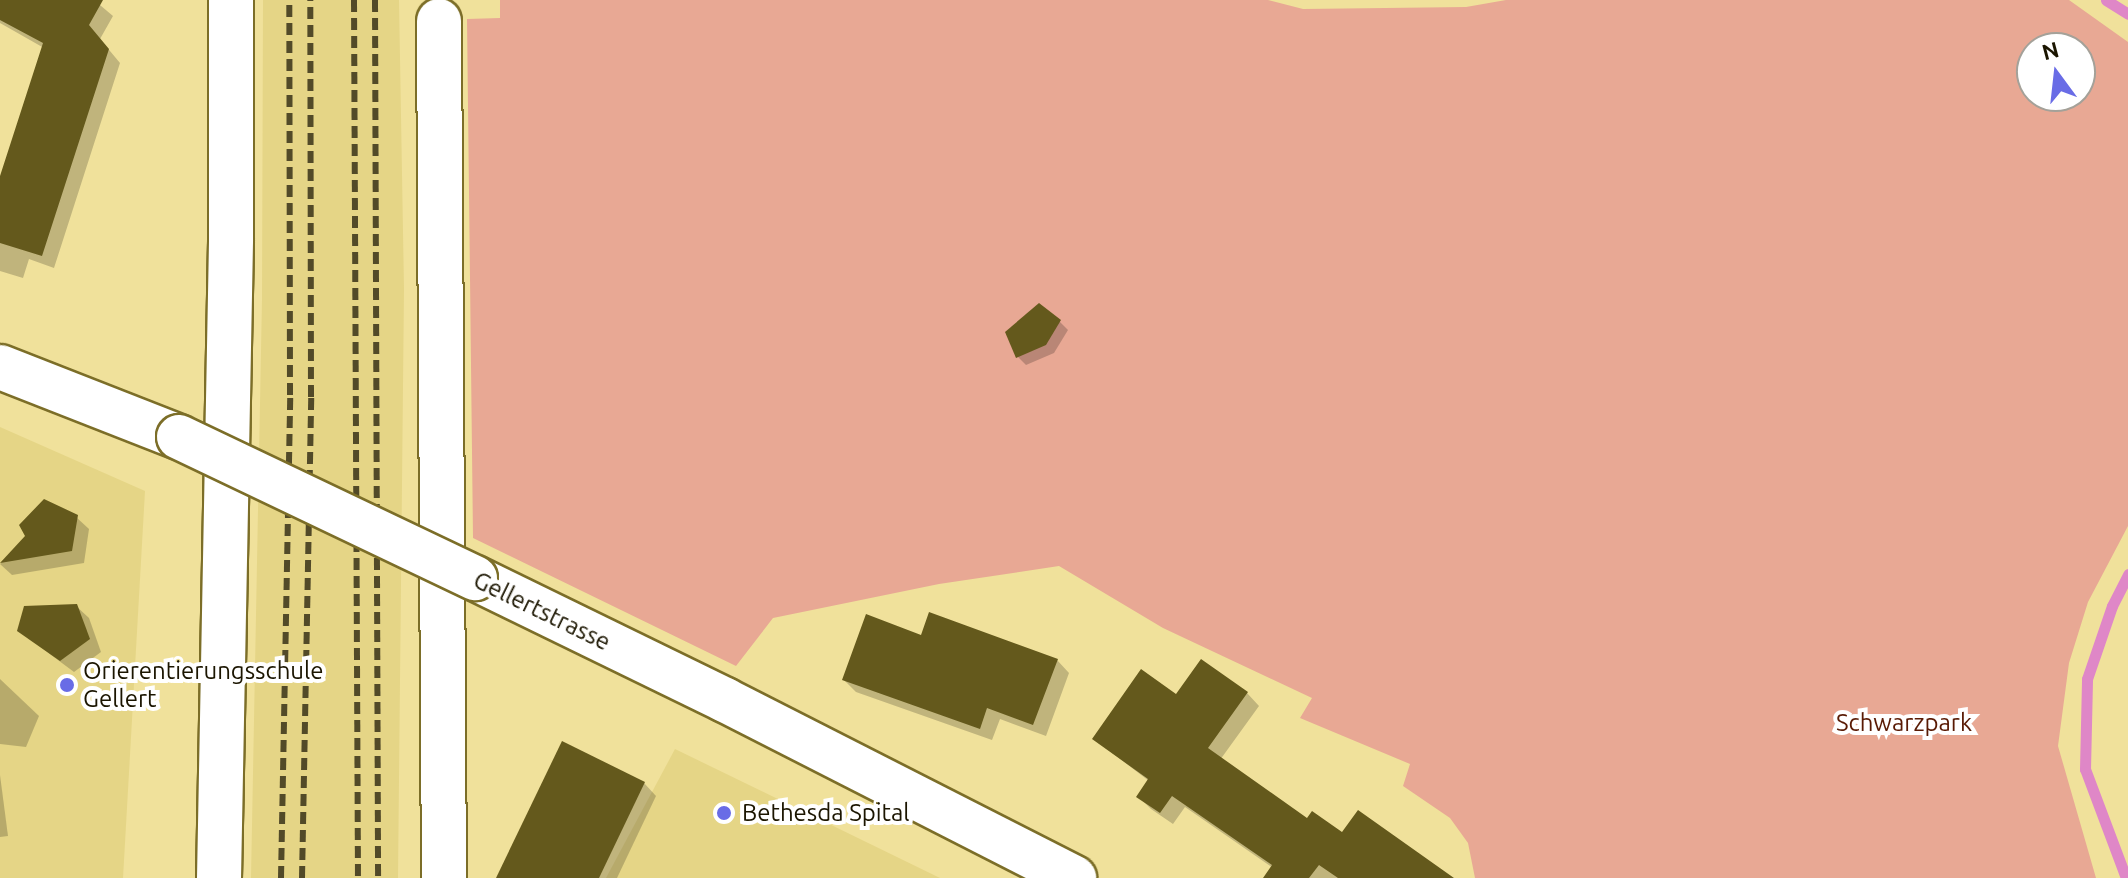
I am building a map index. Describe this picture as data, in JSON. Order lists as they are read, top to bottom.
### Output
{
  "streets": {
    "main road": ["Gellertstrasse"]
  },
  "parks": ["Schwarzpark"],
  "places": ["Orierentierungsschule Gellert", "Bethesda Spital"],
  "north": "top"
}
